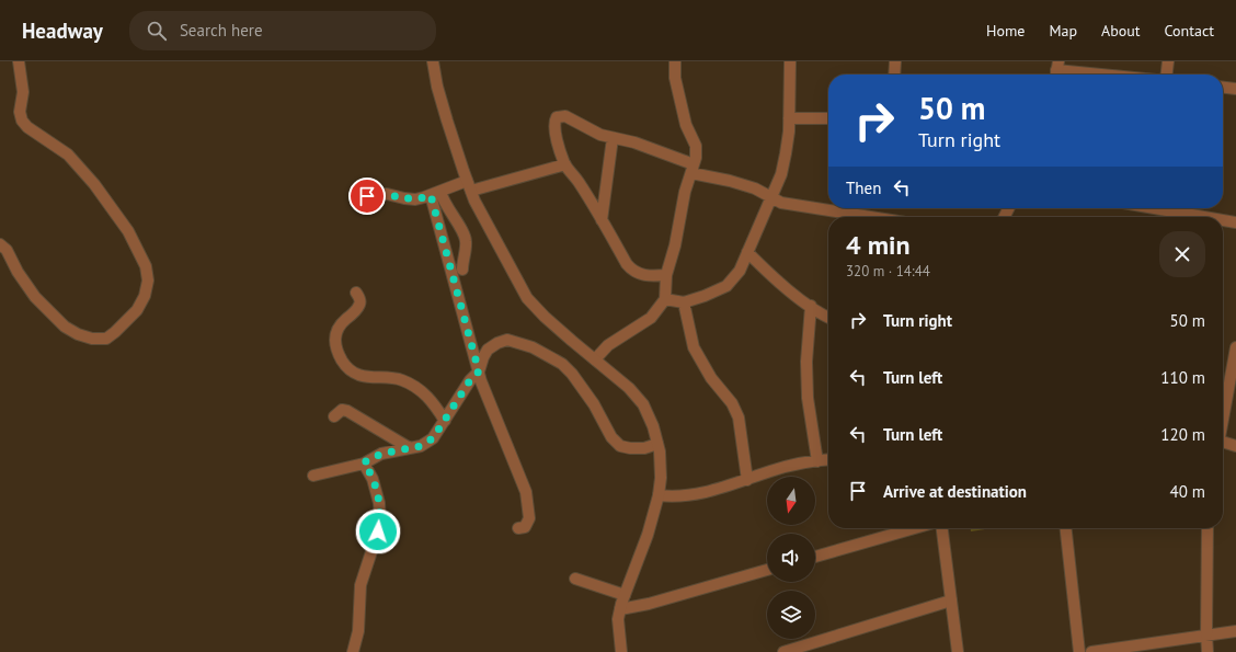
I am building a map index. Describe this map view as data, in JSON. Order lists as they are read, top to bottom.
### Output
{
  "north": "bottom",
  "page": {
    "header": "Headway",
    "search": "Search here",
    "nav": [
      "Home",
      "Map",
      "About",
      "Contact"
    ],
    "turn": ["50 m", "Turn right"],
    "then": "Then",
    "heading": ["4 min", "320 m · 14:44"],
    "list": [
      {
        "name": "Turn right",
        "value": "50 m"
      },
      {
        "name": "Turn left",
        "value": "110 m"
      },
      {
        "name": "Turn left",
        "value": "120 m"
      },
      {
        "name": "Arrive at destination",
        "value": "40 m"
      }
    ]
  }
}
